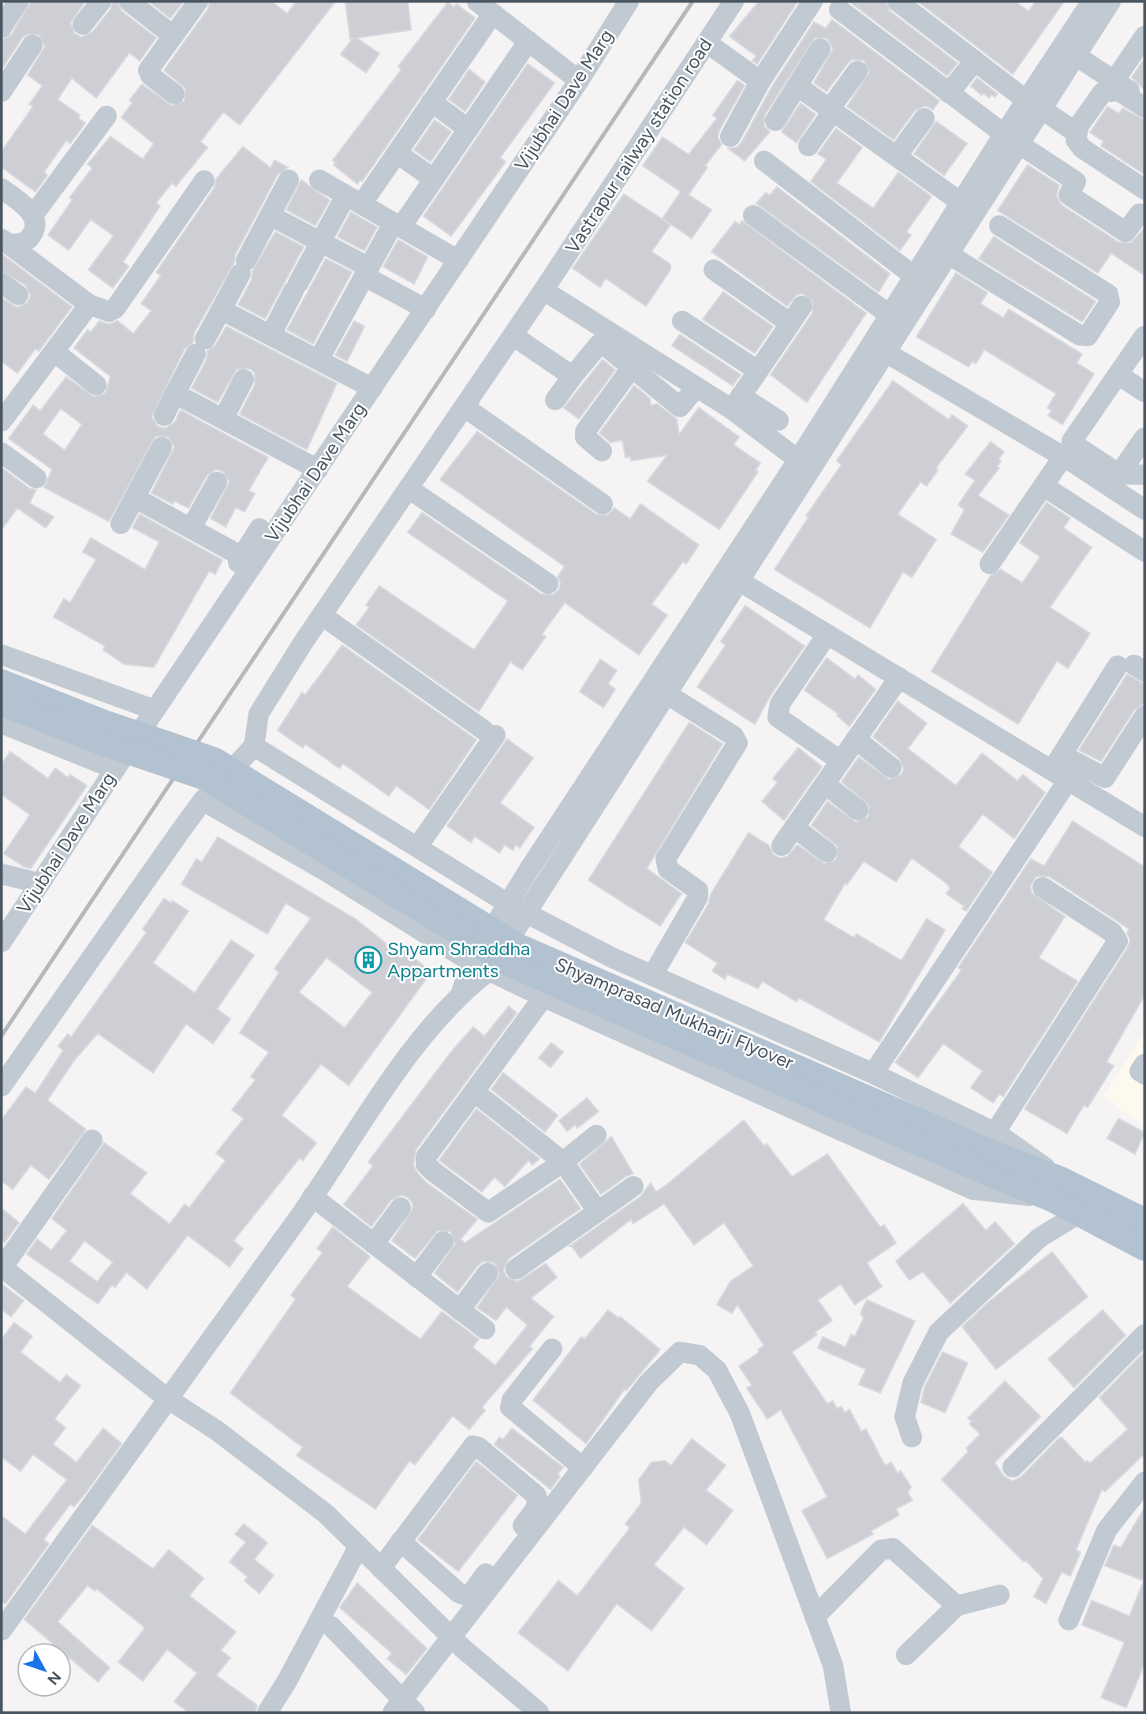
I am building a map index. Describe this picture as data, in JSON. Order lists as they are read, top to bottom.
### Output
{
  "streets": {
    "main road": ["Shyamprasad Mukharji Flyover"],
    "street": ["Vijubhai Dave Marg", "Vastrapur railway station road"]
  },
  "places": {
    "building": ["Shyam Shraddha Appartments"]
  },
  "north": "bottom right"
}
